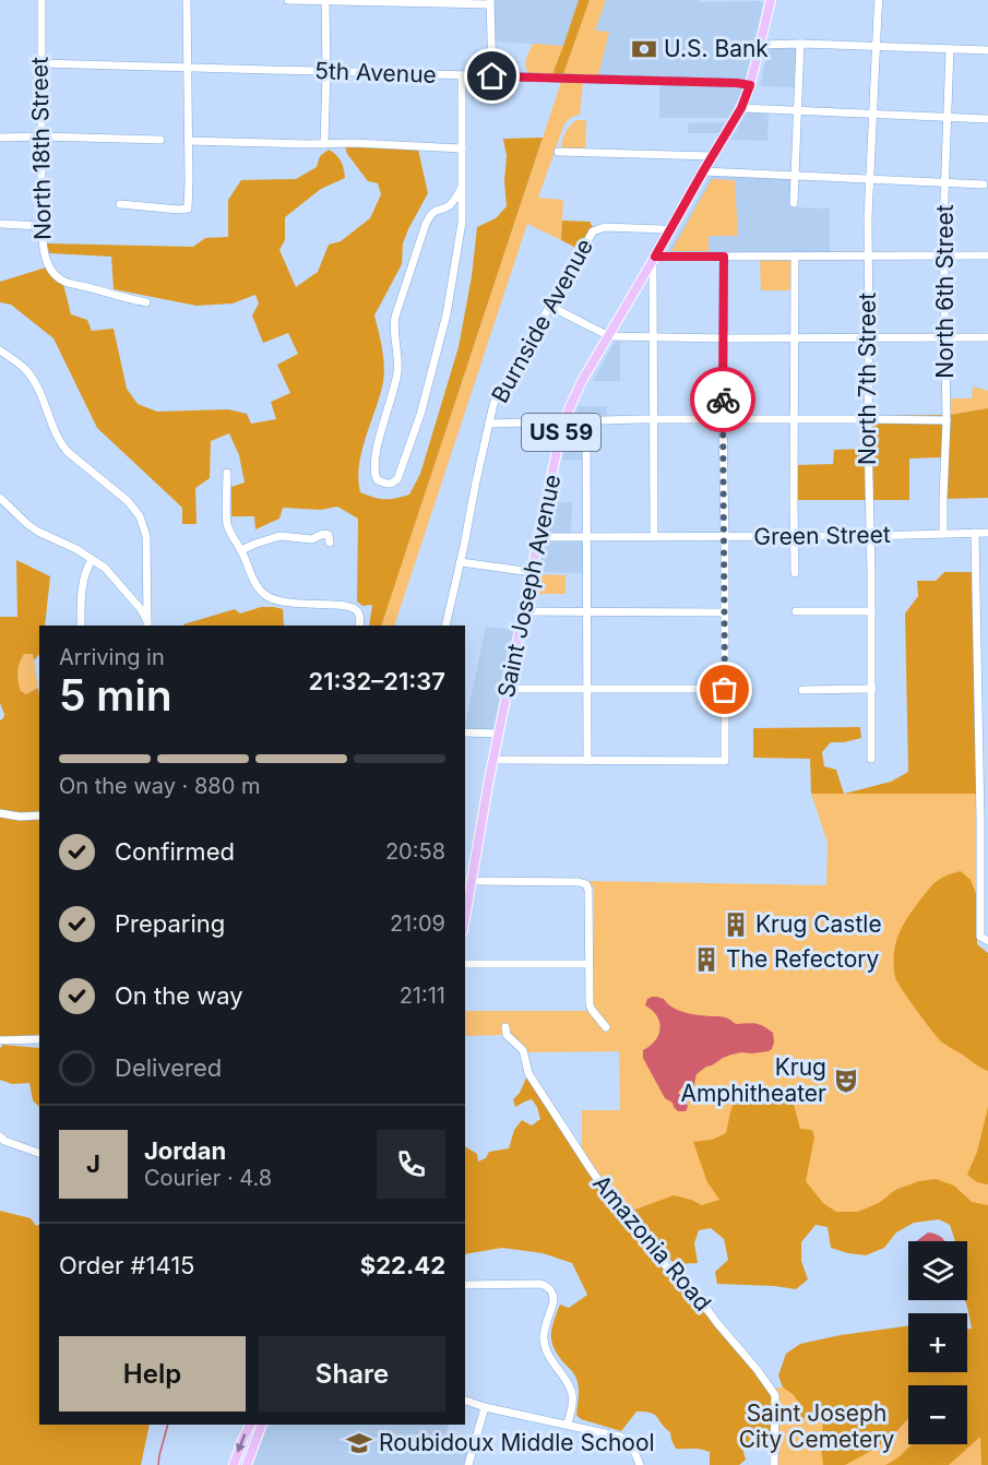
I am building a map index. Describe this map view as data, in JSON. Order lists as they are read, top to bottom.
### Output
{
  "streets": {
    "main road": ["US 59", "Saint Joseph Avenue"],
    "street": [
      "5th Avenue",
      "North 18th Street",
      "North 6th Street",
      "Burnside Avenue",
      "North 7th Street",
      "Green Street",
      "Amazonia Road"
    ]
  },
  "crossings": [
    ["5th Avenue", "North 18th Street"],
    ["5th Avenue", "Saint Joseph Avenue"],
    ["North 6th Street", "Green Street"],
    ["Burnside Avenue", "Saint Joseph Avenue"],
    ["North 7th Street", "Green Street"],
    ["Green Street", "Saint Joseph Avenue"]
  ],
  "parks": ["Saint Joseph City Cemetery"],
  "places": {
    "bank": ["U.S. Bank"],
    "building": ["Krug Castle", "The Refectory"],
    "theatre": ["Krug Amphitheater"],
    "school or university": ["Roubidoux Middle School"]
  },
  "page": {
    "heading": ["5 min", "Arriving in", "21:32–21:37"],
    "panel": [
      "Jordan",
      "Courier · 4.8",
      "Order #1415",
      "$22.42"
    ],
    "bar": "On the way · 880 m",
    "list": [
      ["Confirmed", "20:58"],
      ["Preparing", "21:09"],
      ["On the way", "21:11"],
      "Delivered"
    ],
    "round": "J",
    "map_buttons": ["+", "−"],
    "buttons": ["Help", "Share"]
  }
}
